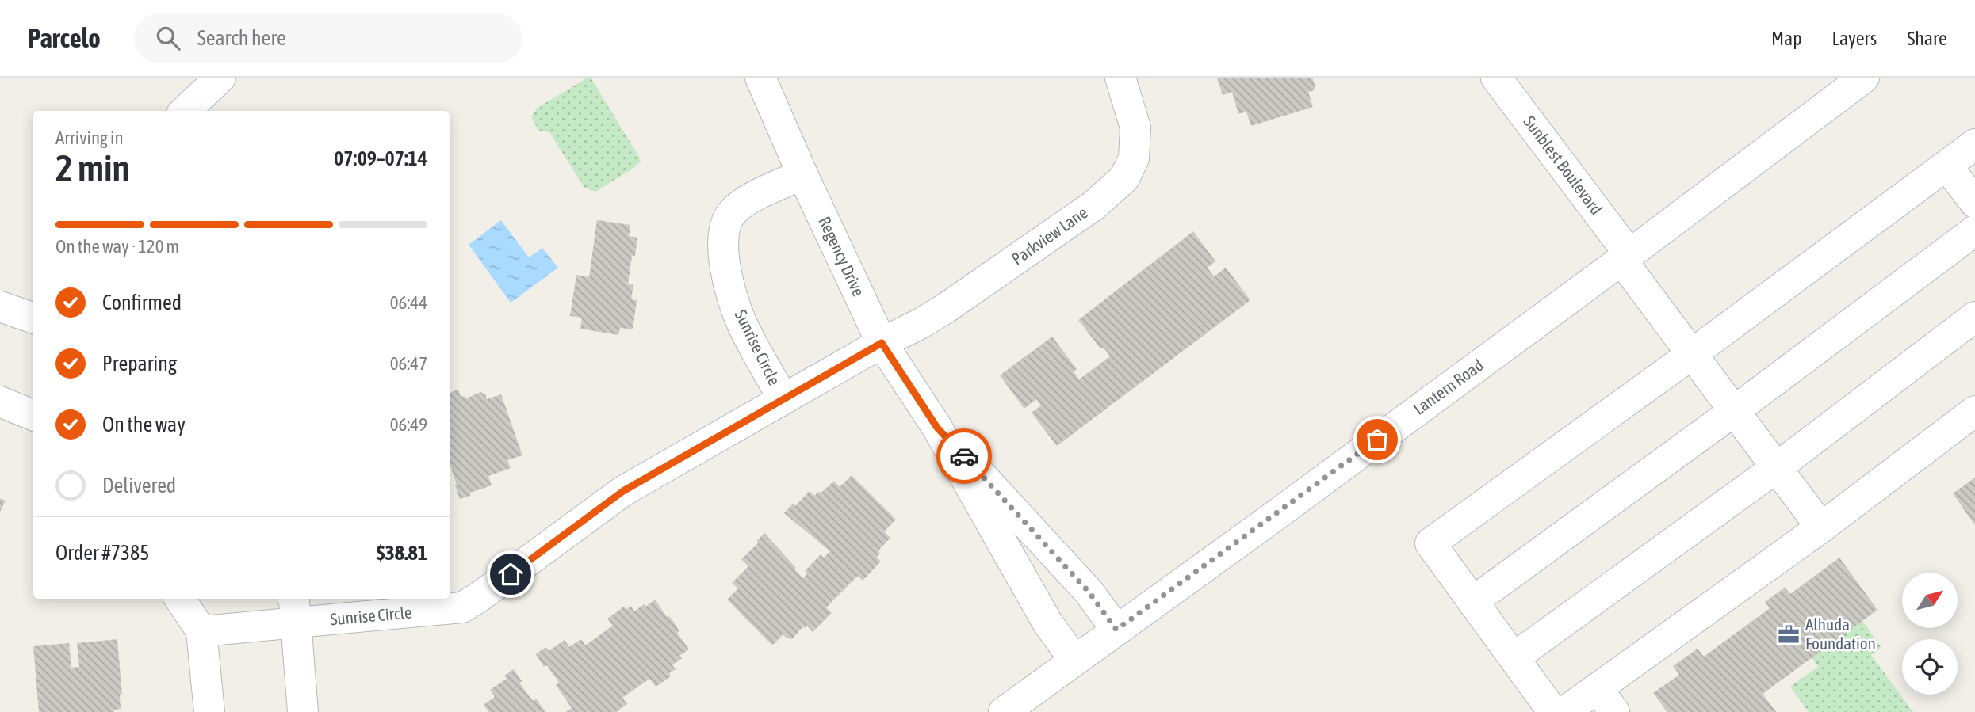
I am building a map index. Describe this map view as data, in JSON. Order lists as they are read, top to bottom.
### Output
{
  "streets": {
    "street": [
      "Sunblest Boulevard",
      "Parkview Lane",
      "Regency Drive",
      "Sunrise Circle",
      "Lantern Road"
    ]
  },
  "crossings": [
    ["Sunblest Boulevard", "Lantern Road"],
    ["Parkview Lane", "Regency Drive"],
    ["Parkview Lane", "Sunrise Circle"],
    ["Regency Drive", "Sunrise Circle"],
    ["Regency Drive", "Lantern Road"]
  ],
  "places": {
    "office": ["Alhuda Foundation"]
  },
  "north": "top right",
  "page": {
    "header": "Parcelo",
    "search": "Search here",
    "nav": ["Map", "Layers", "Share"],
    "heading": ["2 min", "Arriving in", "07:09–07:14"],
    "panel": ["Order #7385", "$38.81"],
    "bar": "On the way · 120 m",
    "list": [
      ["Confirmed", "06:44"],
      ["Preparing", "06:47"],
      ["On the way", "06:49"],
      "Delivered"
    ]
  }
}
